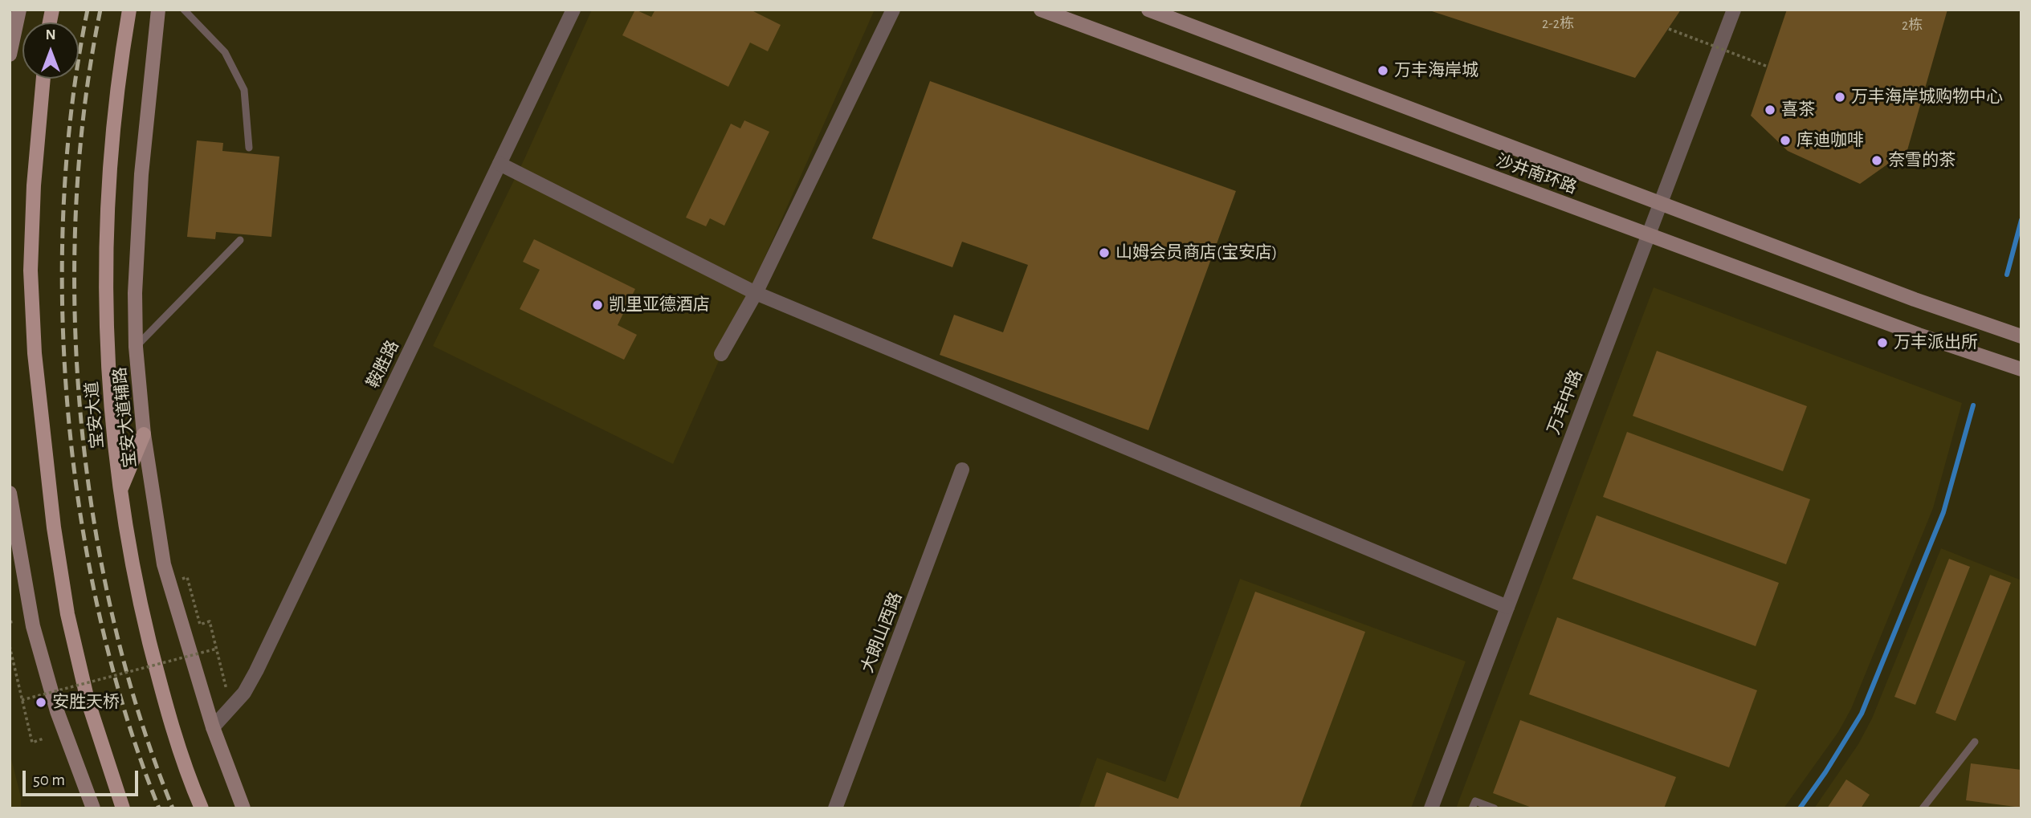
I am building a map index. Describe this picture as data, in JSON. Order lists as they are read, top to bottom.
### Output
{
  "streets": {
    "main road": ["沙井南环路", "宝安大道", "宝安大道辅路"],
    "street": ["鞍胜路", "万丰中路", "大朗山西路"]
  },
  "crossings": [
    ["沙井南环路", "万丰中路"],
    ["鞍胜路", "宝安大道辅路"]
  ],
  "places": [
    "万丰海岸城",
    "万丰海岸城购物中心",
    "喜茶",
    "库迪咖啡",
    "奈雪的茶",
    "山姆会员商店(宝安店)",
    "凯里亚德酒店",
    "万丰派出所",
    "安胜天桥"
  ],
  "house_numbers": ["2-2栋", "2栋"],
  "scale_bar": "50 m",
  "north": "top"
}
